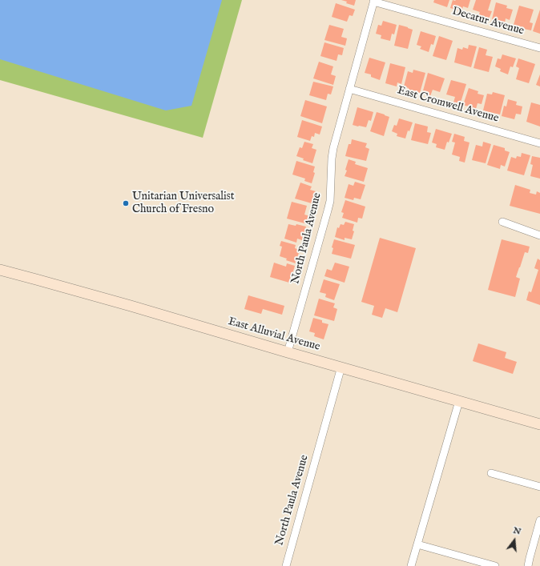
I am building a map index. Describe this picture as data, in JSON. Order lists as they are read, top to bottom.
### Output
{
  "streets": {
    "street": [
      "Decatur Avenue",
      "East Cromwell Avenue",
      "North Paula Avenue",
      "East Alluvial Avenue"
    ]
  },
  "crossings": [
    ["Decatur Avenue", "North Paula Avenue"],
    ["East Cromwell Avenue", "North Paula Avenue"],
    ["North Paula Avenue", "East Alluvial Avenue"]
  ],
  "places": ["Unitarian Universalist Church of Fresno"],
  "north": "top"
}
